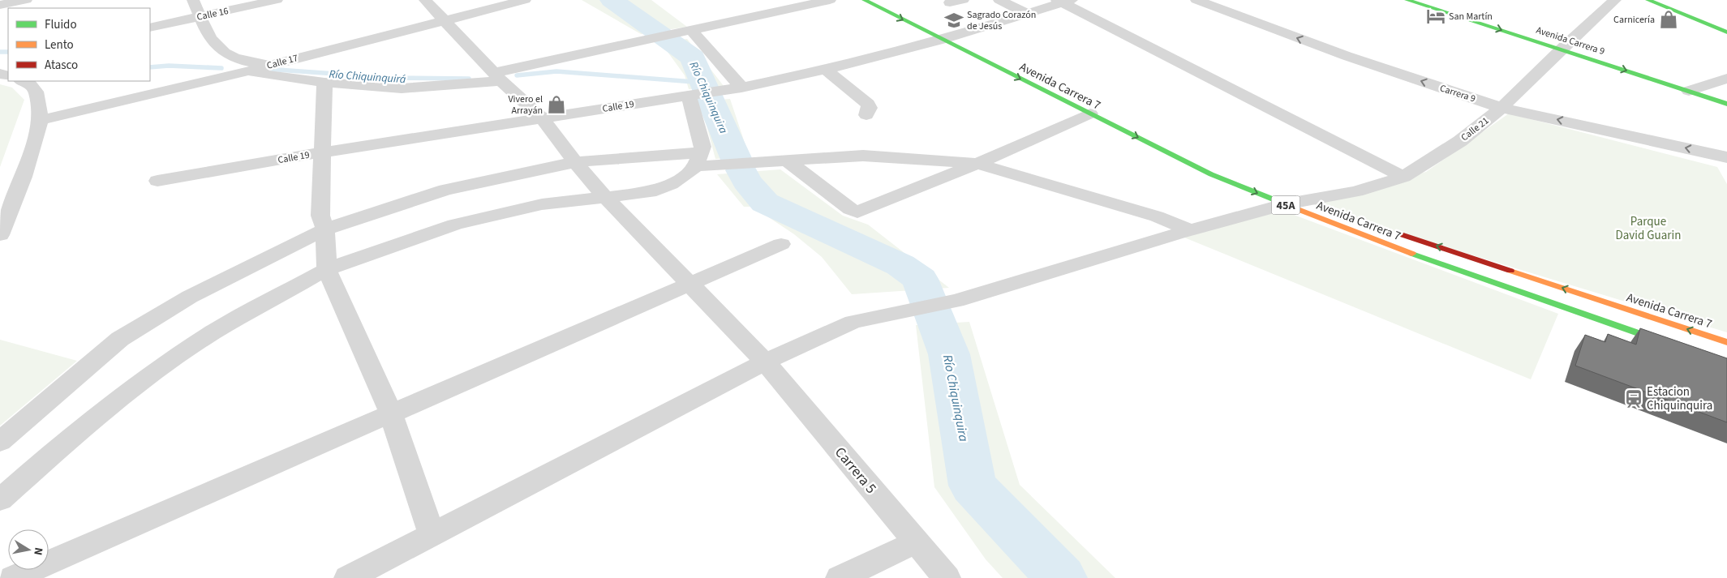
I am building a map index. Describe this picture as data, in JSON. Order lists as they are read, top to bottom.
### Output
{
  "streets": {
    "main road": ["Avenida Carrera 9", "Avenida Carrera 7", "45A"],
    "street": [
      "Calle 16",
      "Calle 17",
      "Carrera 9",
      "Calle 19",
      "Calle 21",
      "Carrera 5"
    ]
  },
  "crossings": [
    ["Avenida Carrera 9", "Calle 21"],
    ["Calle 17", "Carrera 5"],
    ["Avenida Carrera 7", "Calle 19"],
    ["Avenida Carrera 7", "Calle 21"],
    ["Carrera 9", "Calle 21"],
    ["Calle 19", "Carrera 5"]
  ],
  "one_way": ["Avenida Carrera 9"],
  "water": ["Río Chiquinquirá", "Río Chiquinquira"],
  "parks": ["Parque David Guarin"],
  "places": {
    "hotel": ["San Martín"],
    "shop": ["Carnicería", "Vivero el Arrayán"],
    "school or university": ["Sagrado Corazón de Jesús"],
    "station": ["Estacion Chiquinquira"]
  },
  "legend": ["Fluido", "Lento", "Atasco"],
  "north": "right"
}
